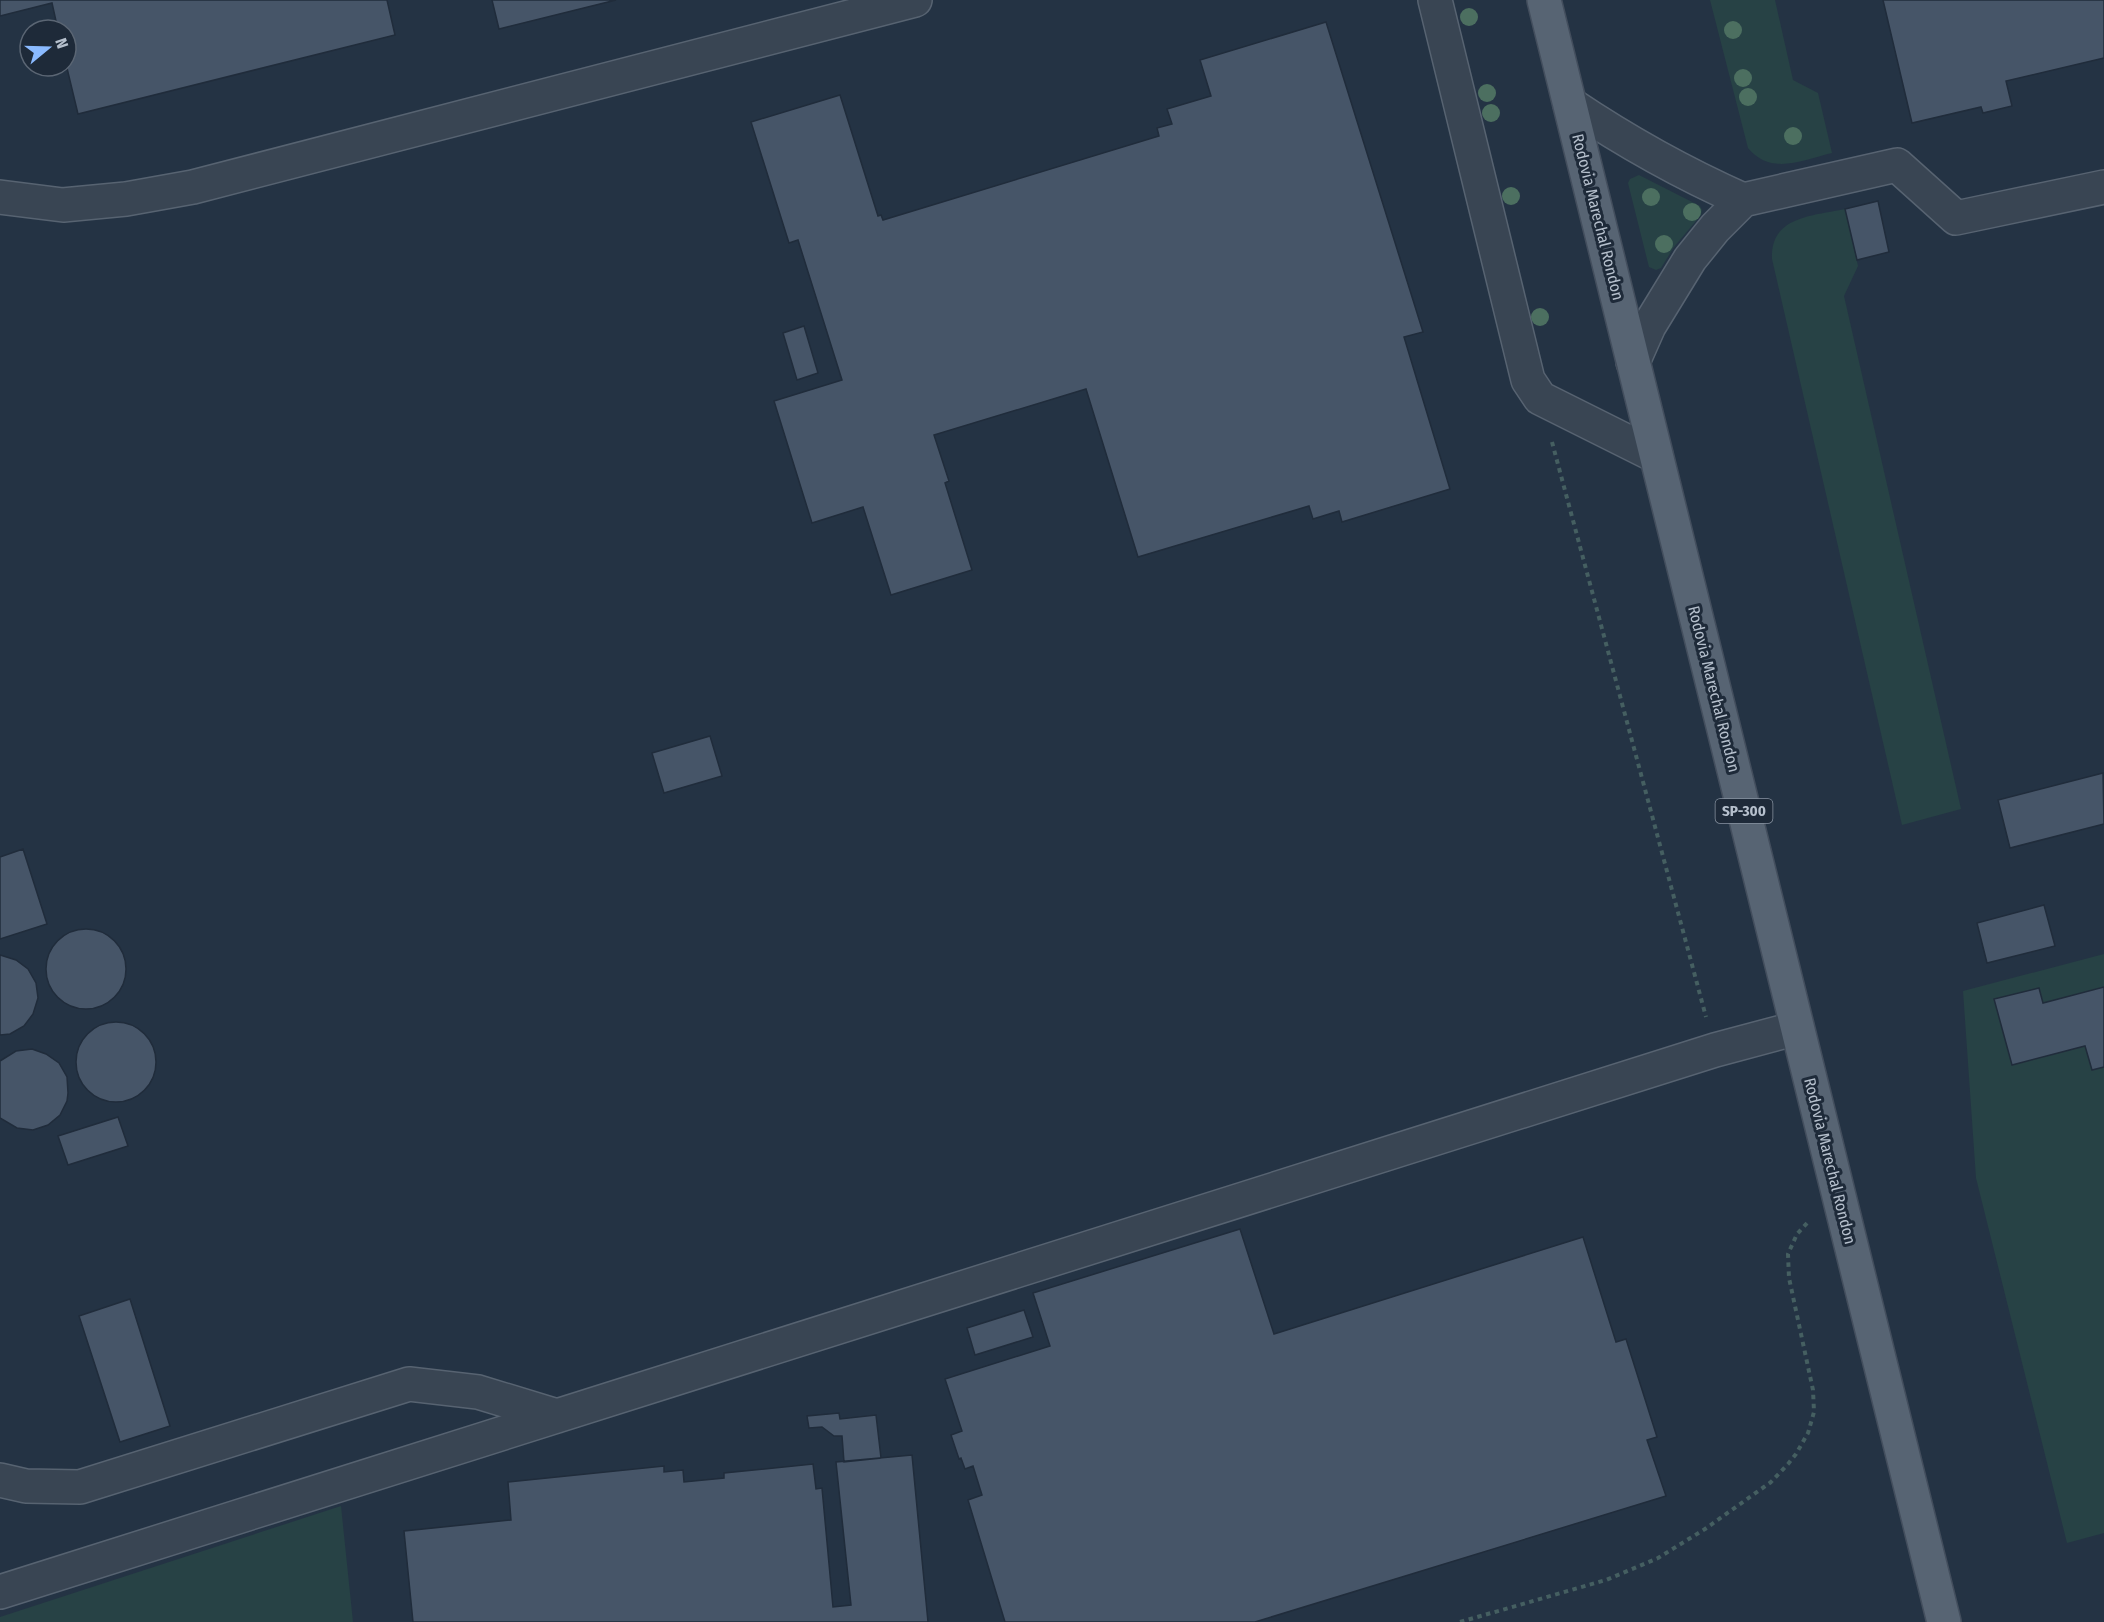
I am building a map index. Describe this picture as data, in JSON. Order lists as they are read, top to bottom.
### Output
{
  "streets": {
    "main road": ["Rodovia Marechal Rondon", "SP-300"]
  },
  "north": "right"
}
